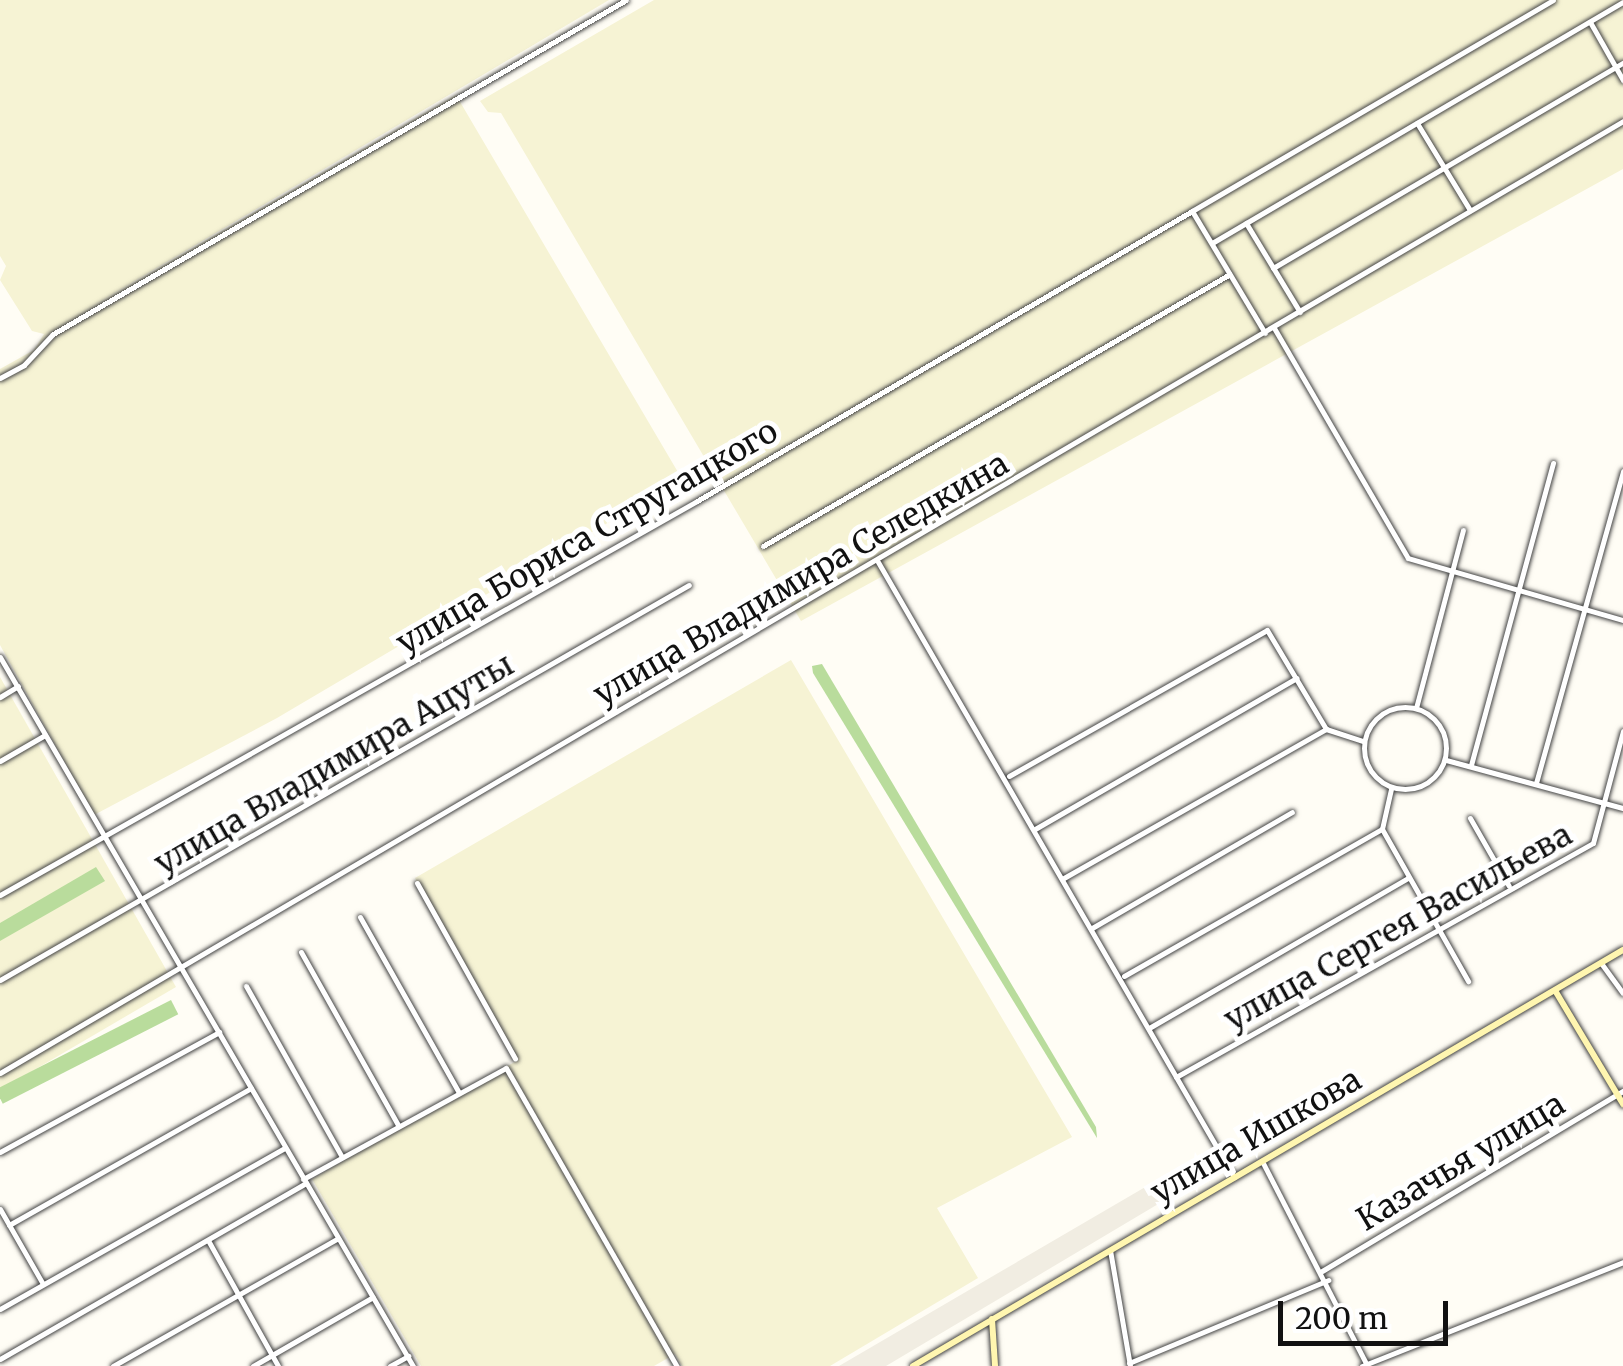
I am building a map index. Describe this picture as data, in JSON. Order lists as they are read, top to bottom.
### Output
{
  "streets": {
    "street": [
      "улица Бориса Стругацкого",
      "улица Владимира Селедкина",
      "улица Владимира Ацуты",
      "улица Сергея Васильева",
      "улица Ишкова",
      "Казачья улица"
    ]
  },
  "scale_bar": "200 m"
}
